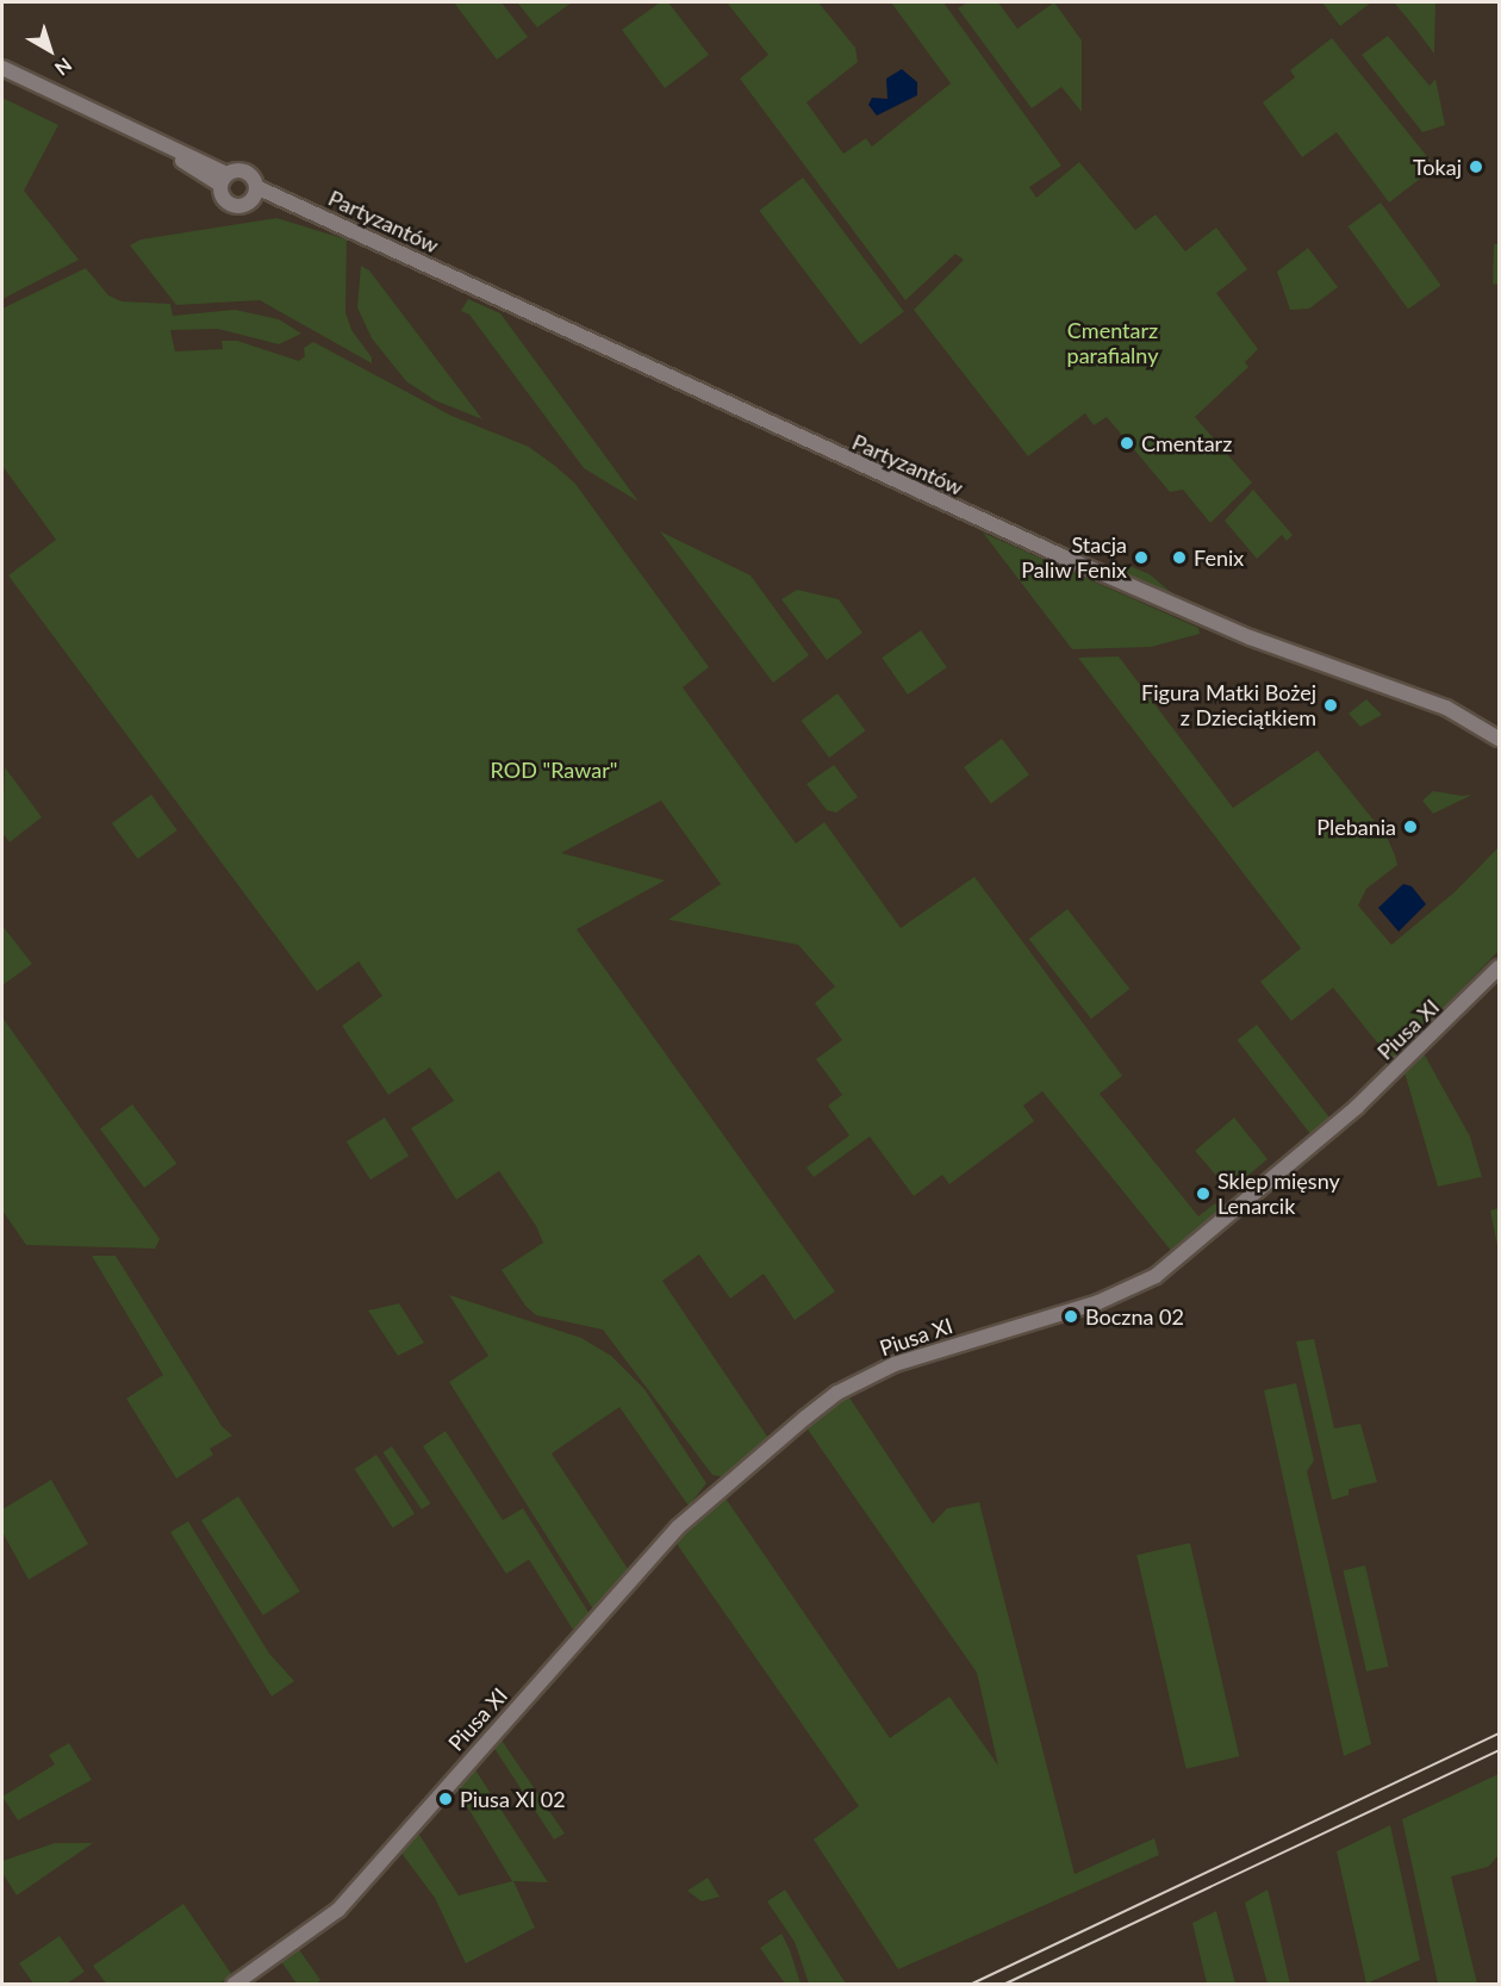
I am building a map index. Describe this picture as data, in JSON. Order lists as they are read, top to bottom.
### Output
{
  "streets": {
    "street": ["Partyzantów", "Piusa XI"]
  },
  "parks": ["Cmentarz parafialny", "ROD \"Rawar\""],
  "places": [
    "Tokaj",
    "Cmentarz",
    "Stacja Paliw Fenix",
    "Fenix",
    "Figura Matki Bożej z Dzieciątkiem",
    "Plebania",
    "Sklep mięsny Lenarcik",
    "Boczna 02",
    "Piusa XI 02"
  ],
  "north": "bottom right"
}
